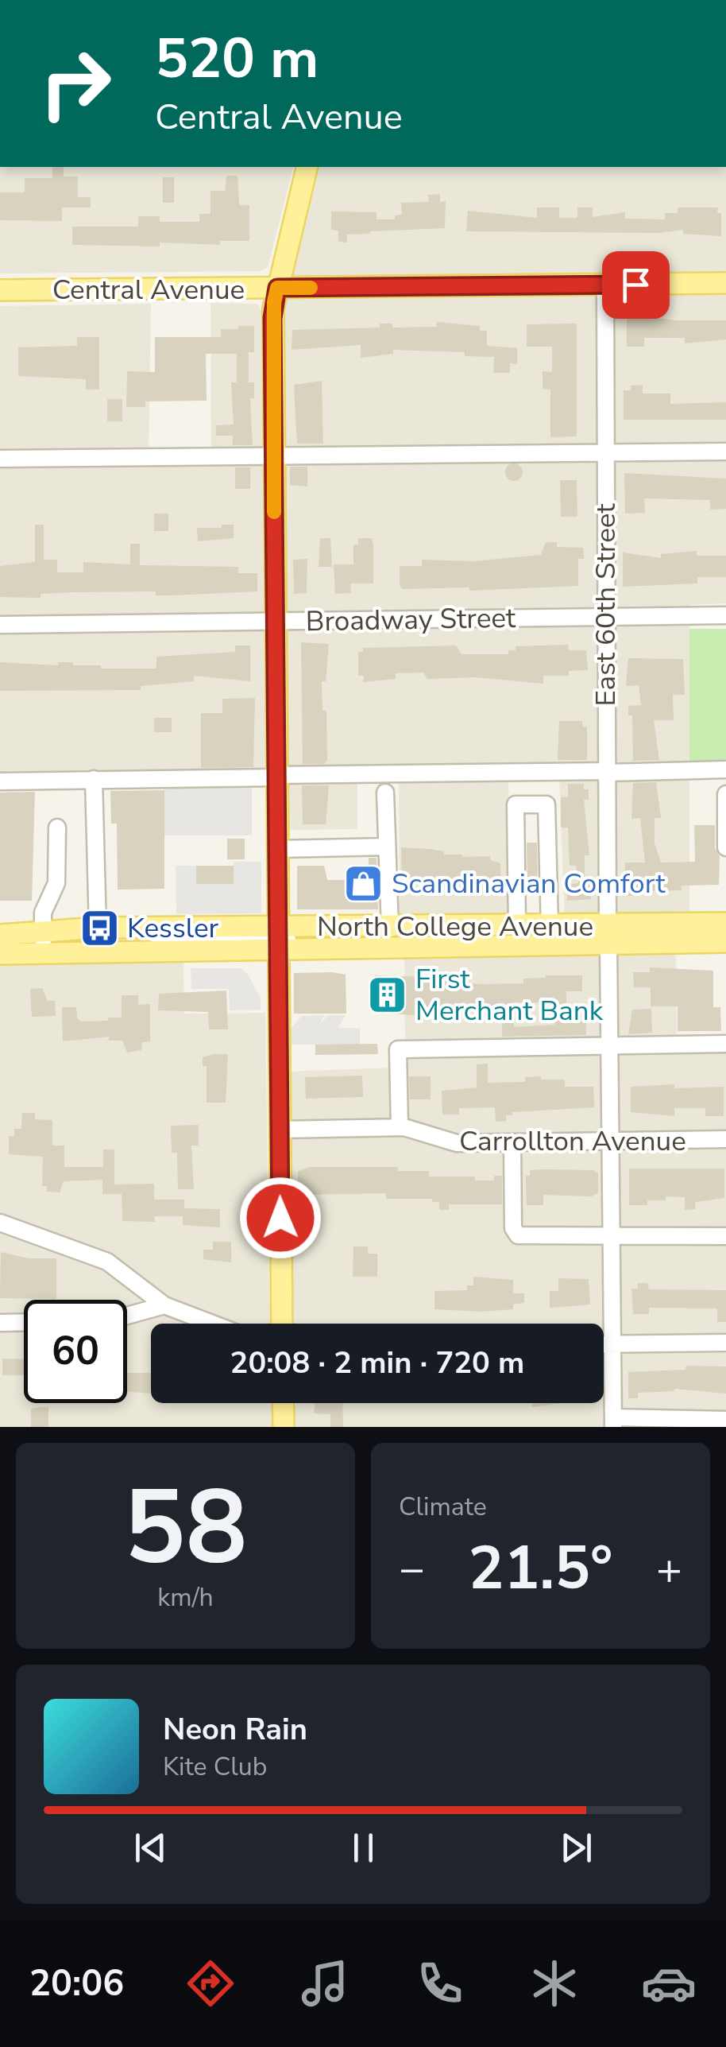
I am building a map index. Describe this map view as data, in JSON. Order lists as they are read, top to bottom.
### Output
{
  "streets": {
    "main road": ["Central Avenue", "North College Avenue"],
    "street": ["East 60th Street", "Broadway Street", "Carrollton Avenue"]
  },
  "crossings": [
    ["Central Avenue", "East 60th Street"],
    ["East 60th Street", "Broadway Street"],
    ["East 60th Street", "North College Avenue"],
    ["East 60th Street", "Carrollton Avenue"]
  ],
  "places": {
    "shop": ["Scandinavian Comfort"],
    "bus stop": ["Kessler"],
    "building": ["First Merchant Bank"]
  },
  "page": {
    "turn": ["520 m", "Central Avenue"],
    "limit": "60",
    "trip": "20:08 · 2 min · 720 m",
    "tile": [
      ["58", "km/h"],
      "Climate"
    ],
    "heat": ["−", "21.5°", "+"],
    "song": ["Neon Rain", "Kite Club"],
    "tabs": "20:06"
  }
}
